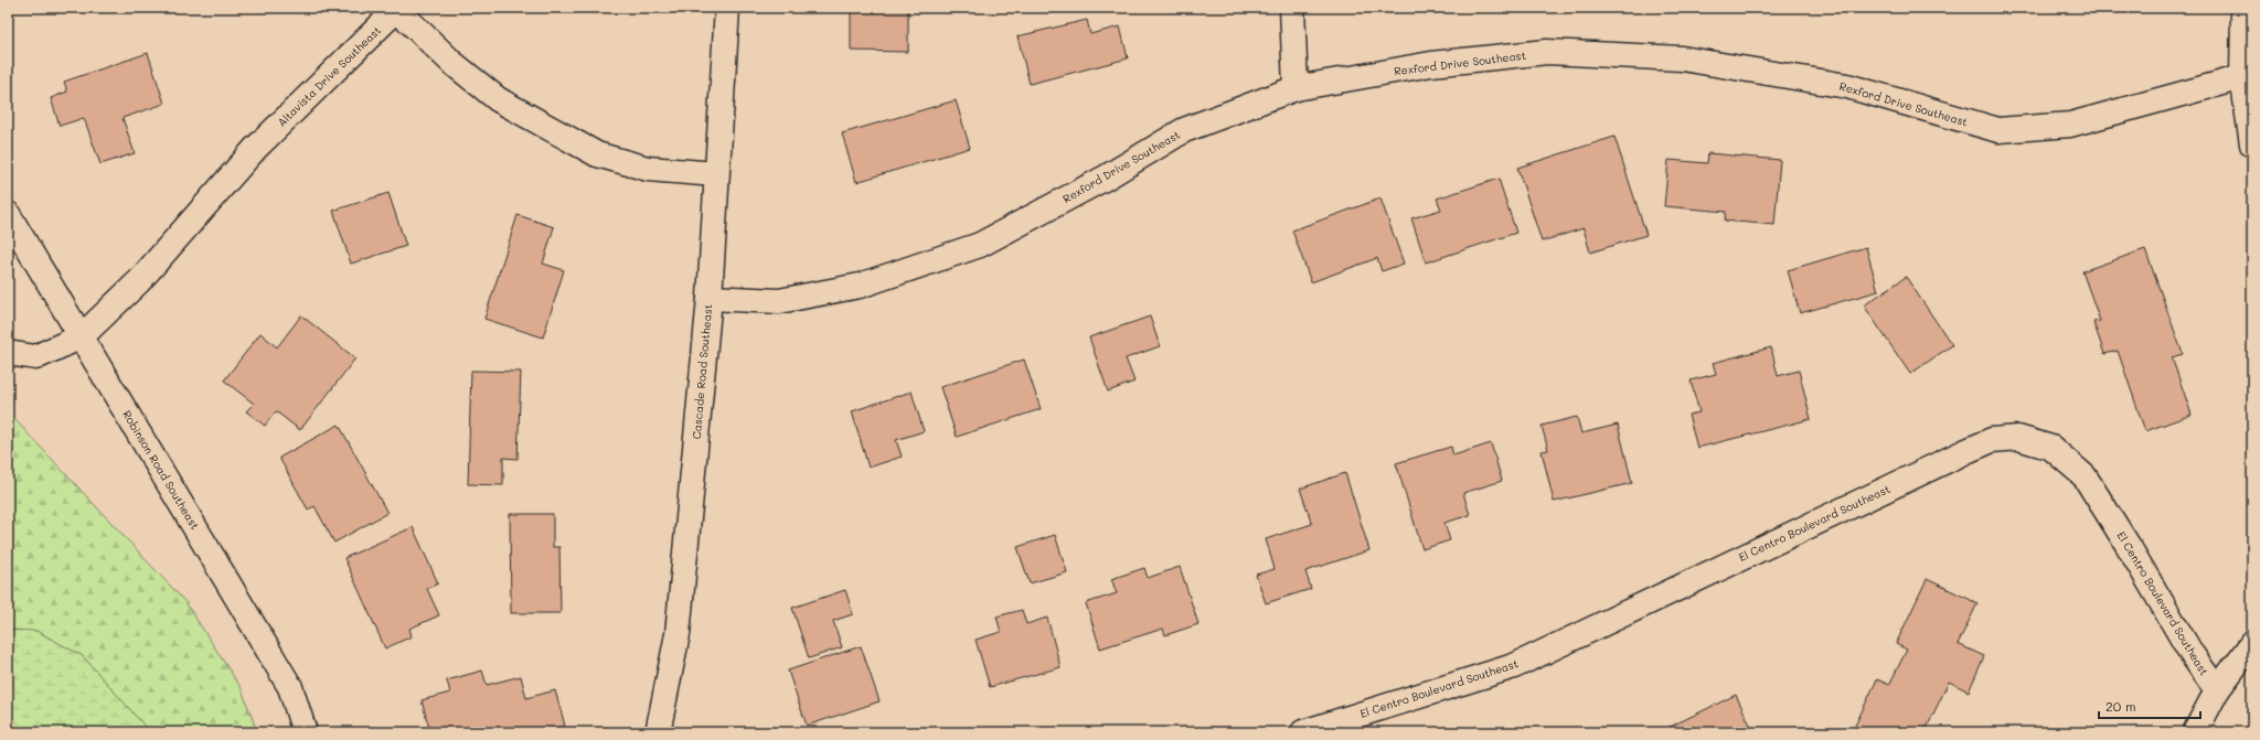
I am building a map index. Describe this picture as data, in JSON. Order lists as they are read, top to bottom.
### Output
{
  "streets": {
    "street": [
      "Rexford Drive Southeast",
      "Altavista Drive Southeast",
      "Cascade Road Southeast",
      "Robinson Road Southeast",
      "El Centro Boulevard Southeast"
    ]
  },
  "crossings": [
    ["Rexford Drive Southeast", "Cascade Road Southeast"],
    ["Altavista Drive Southeast", "Cascade Road Southeast"],
    ["Altavista Drive Southeast", "Robinson Road Southeast"]
  ],
  "scale_bar": "20 m"
}
